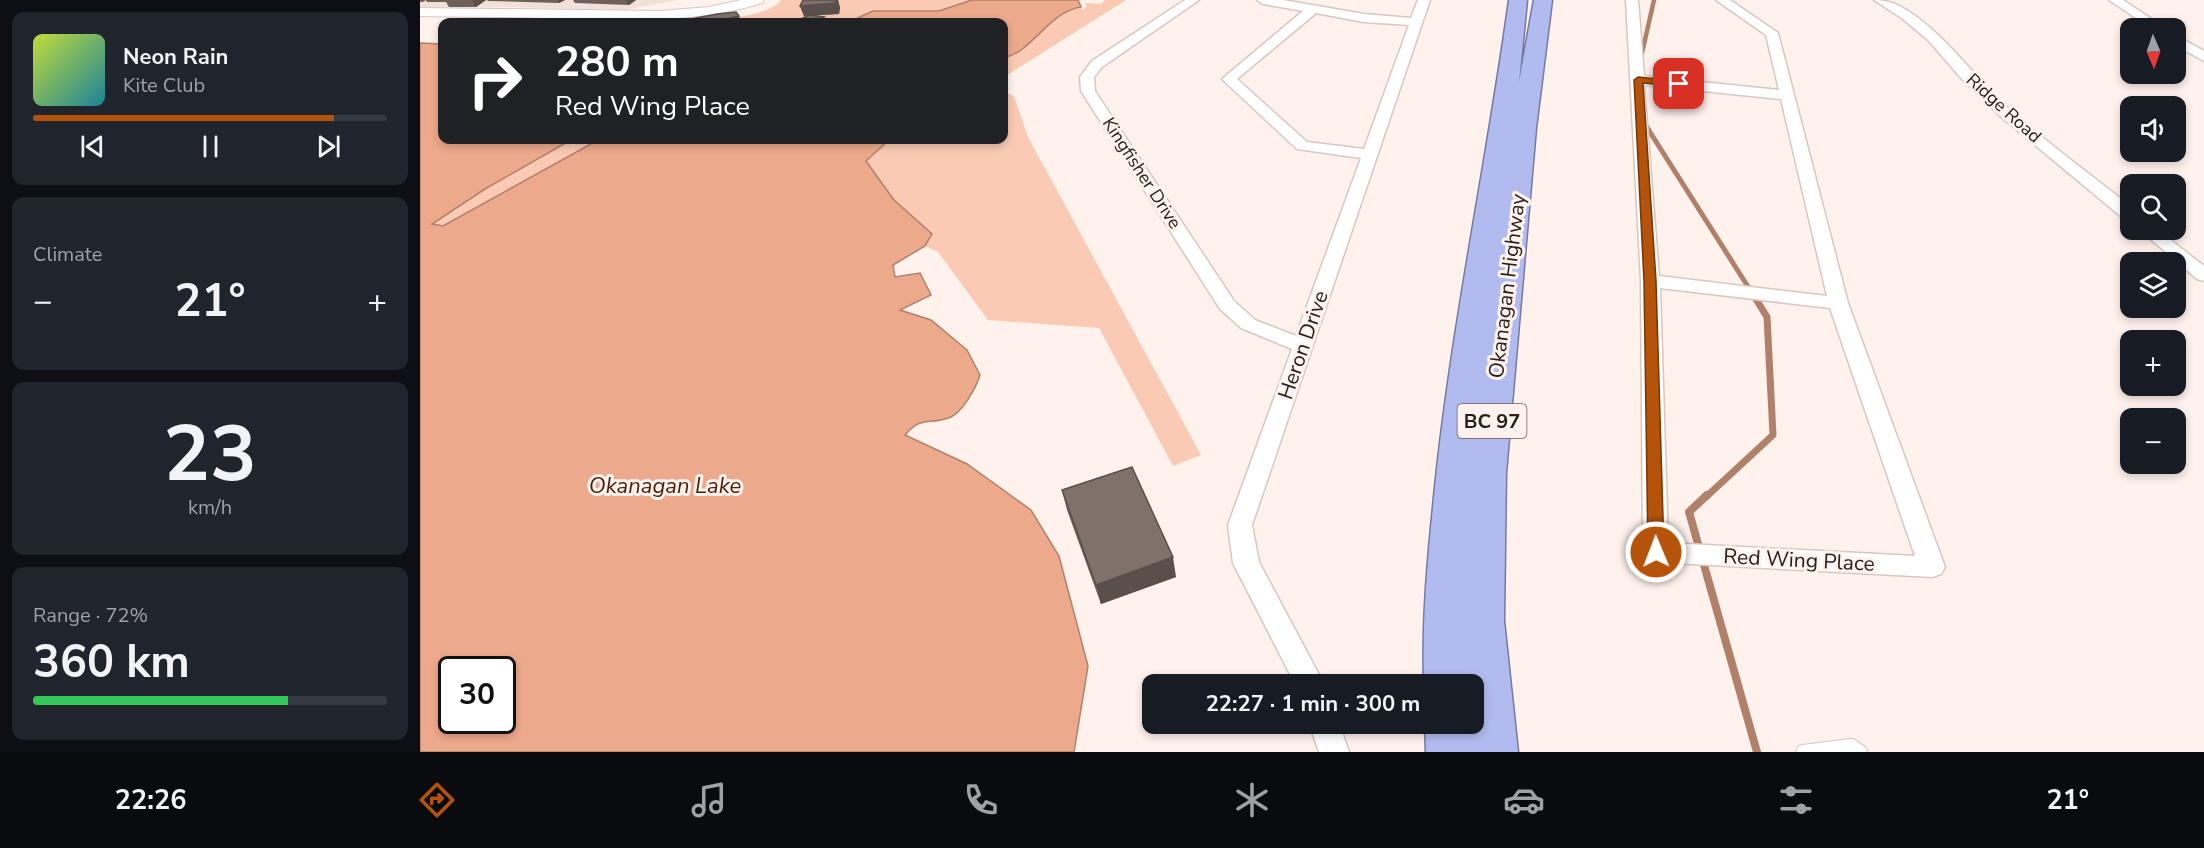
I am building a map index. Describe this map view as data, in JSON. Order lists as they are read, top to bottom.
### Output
{
  "streets": {
    "highway": ["Okanagan Highway", "BC 97"],
    "street": [
      "Ridge Road",
      "Kingfisher Drive",
      "Heron Drive",
      "Red Wing Place"
    ]
  },
  "crossings": [
    ["Kingfisher Drive", "Heron Drive"]
  ],
  "water": ["Okanagan Lake"],
  "north": "bottom",
  "page": {
    "map_buttons": ["+", "−"],
    "turn": ["280 m", "Red Wing Place"],
    "song": ["Neon Rain", "Kite Club"],
    "tile": [
      "Climate",
      ["23", "km/h"],
      ["Range · 72%", "360 km"]
    ],
    "heat": ["−", "21°", "+"],
    "limit": "30",
    "trip": "22:27 · 1 min · 300 m",
    "tabs": ["22:26", "21°"]
  }
}
